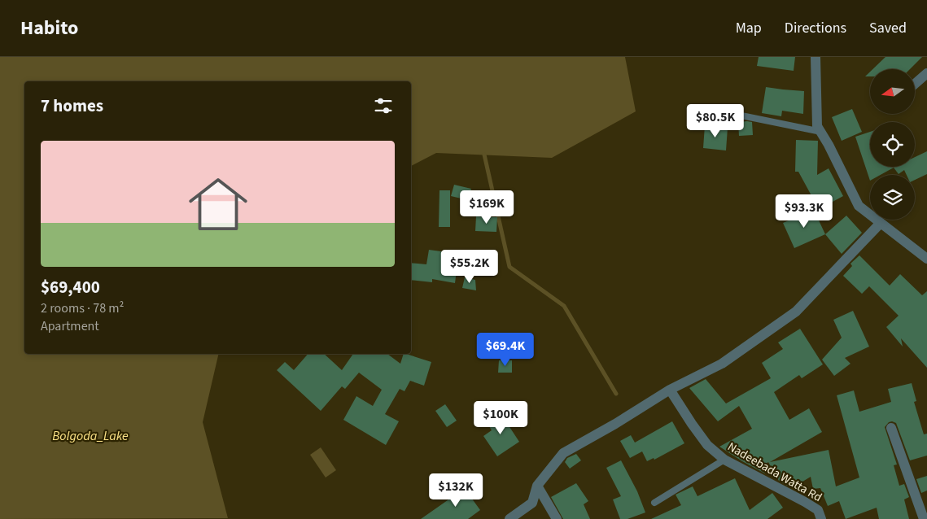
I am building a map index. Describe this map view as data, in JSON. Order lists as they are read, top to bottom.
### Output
{
  "streets": {
    "street": ["Nadeebada Watta Rd"]
  },
  "water": ["Bolgoda_Lake"],
  "north": "left",
  "page": {
    "header": "Habito",
    "nav": ["Map", "Directions", "Saved"],
    "heading": "7 homes",
    "price": [
      "$80.5K",
      "$169K",
      "$93.3K",
      "$55.2K",
      "$69.4K",
      "$100K",
      "$132K"
    ],
    "list": [
      {
        "name": "$69,400",
        "note": "2 rooms · 78 m² · Apartment"
      }
    ]
  }
}
